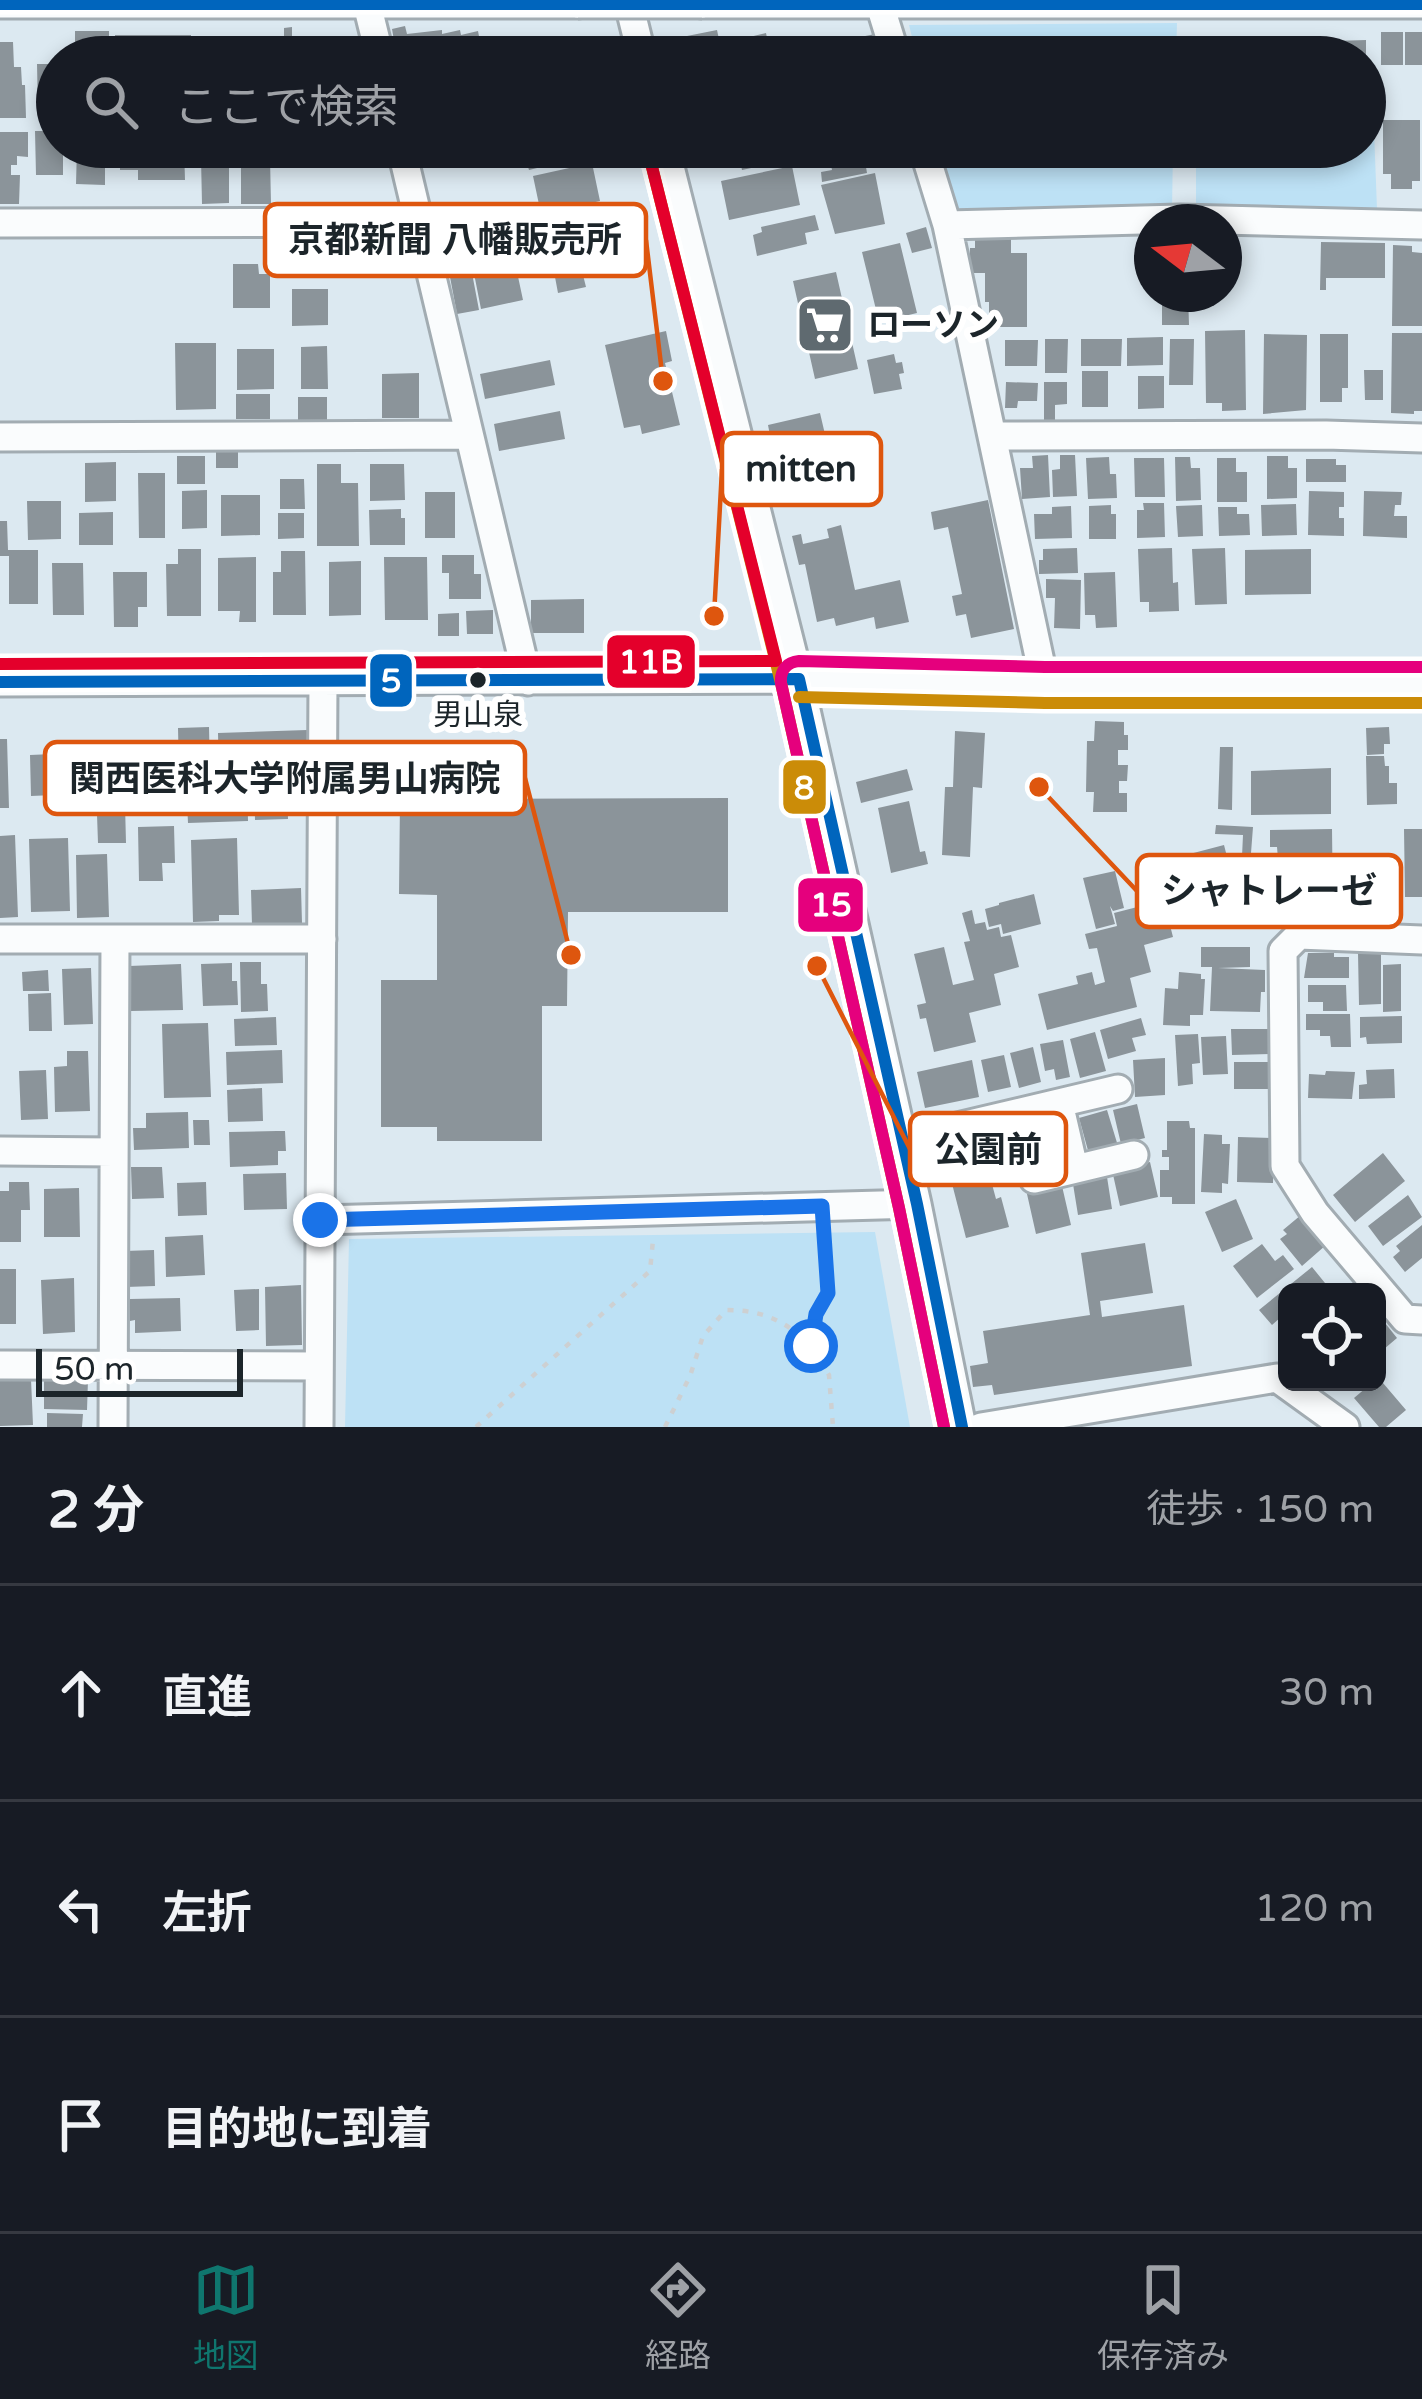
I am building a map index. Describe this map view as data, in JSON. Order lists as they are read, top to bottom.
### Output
{
  "places": {
    "supermarket": ["ローソン"],
    "other": [
      "京都新聞 八幡販売所",
      "mitten",
      "男山泉",
      "シャトレーゼ",
      "関西医科大学附属男山病院",
      "公園前"
    ]
  },
  "lines": [
    "transit line 5",
    "transit line 8",
    "transit line 11B",
    "transit line 15"
  ],
  "scale_bar": "50 m",
  "north": "left",
  "page": {
    "search": "ここで検索",
    "scale": "50 m",
    "heading": ["2 分", "徒歩 · 150 m"],
    "list": [
      ["直進", "30 m"],
      ["左折", "120 m"],
      "目的地に到着"
    ],
    "nav": ["地図", "経路", "保存済み"]
  }
}
